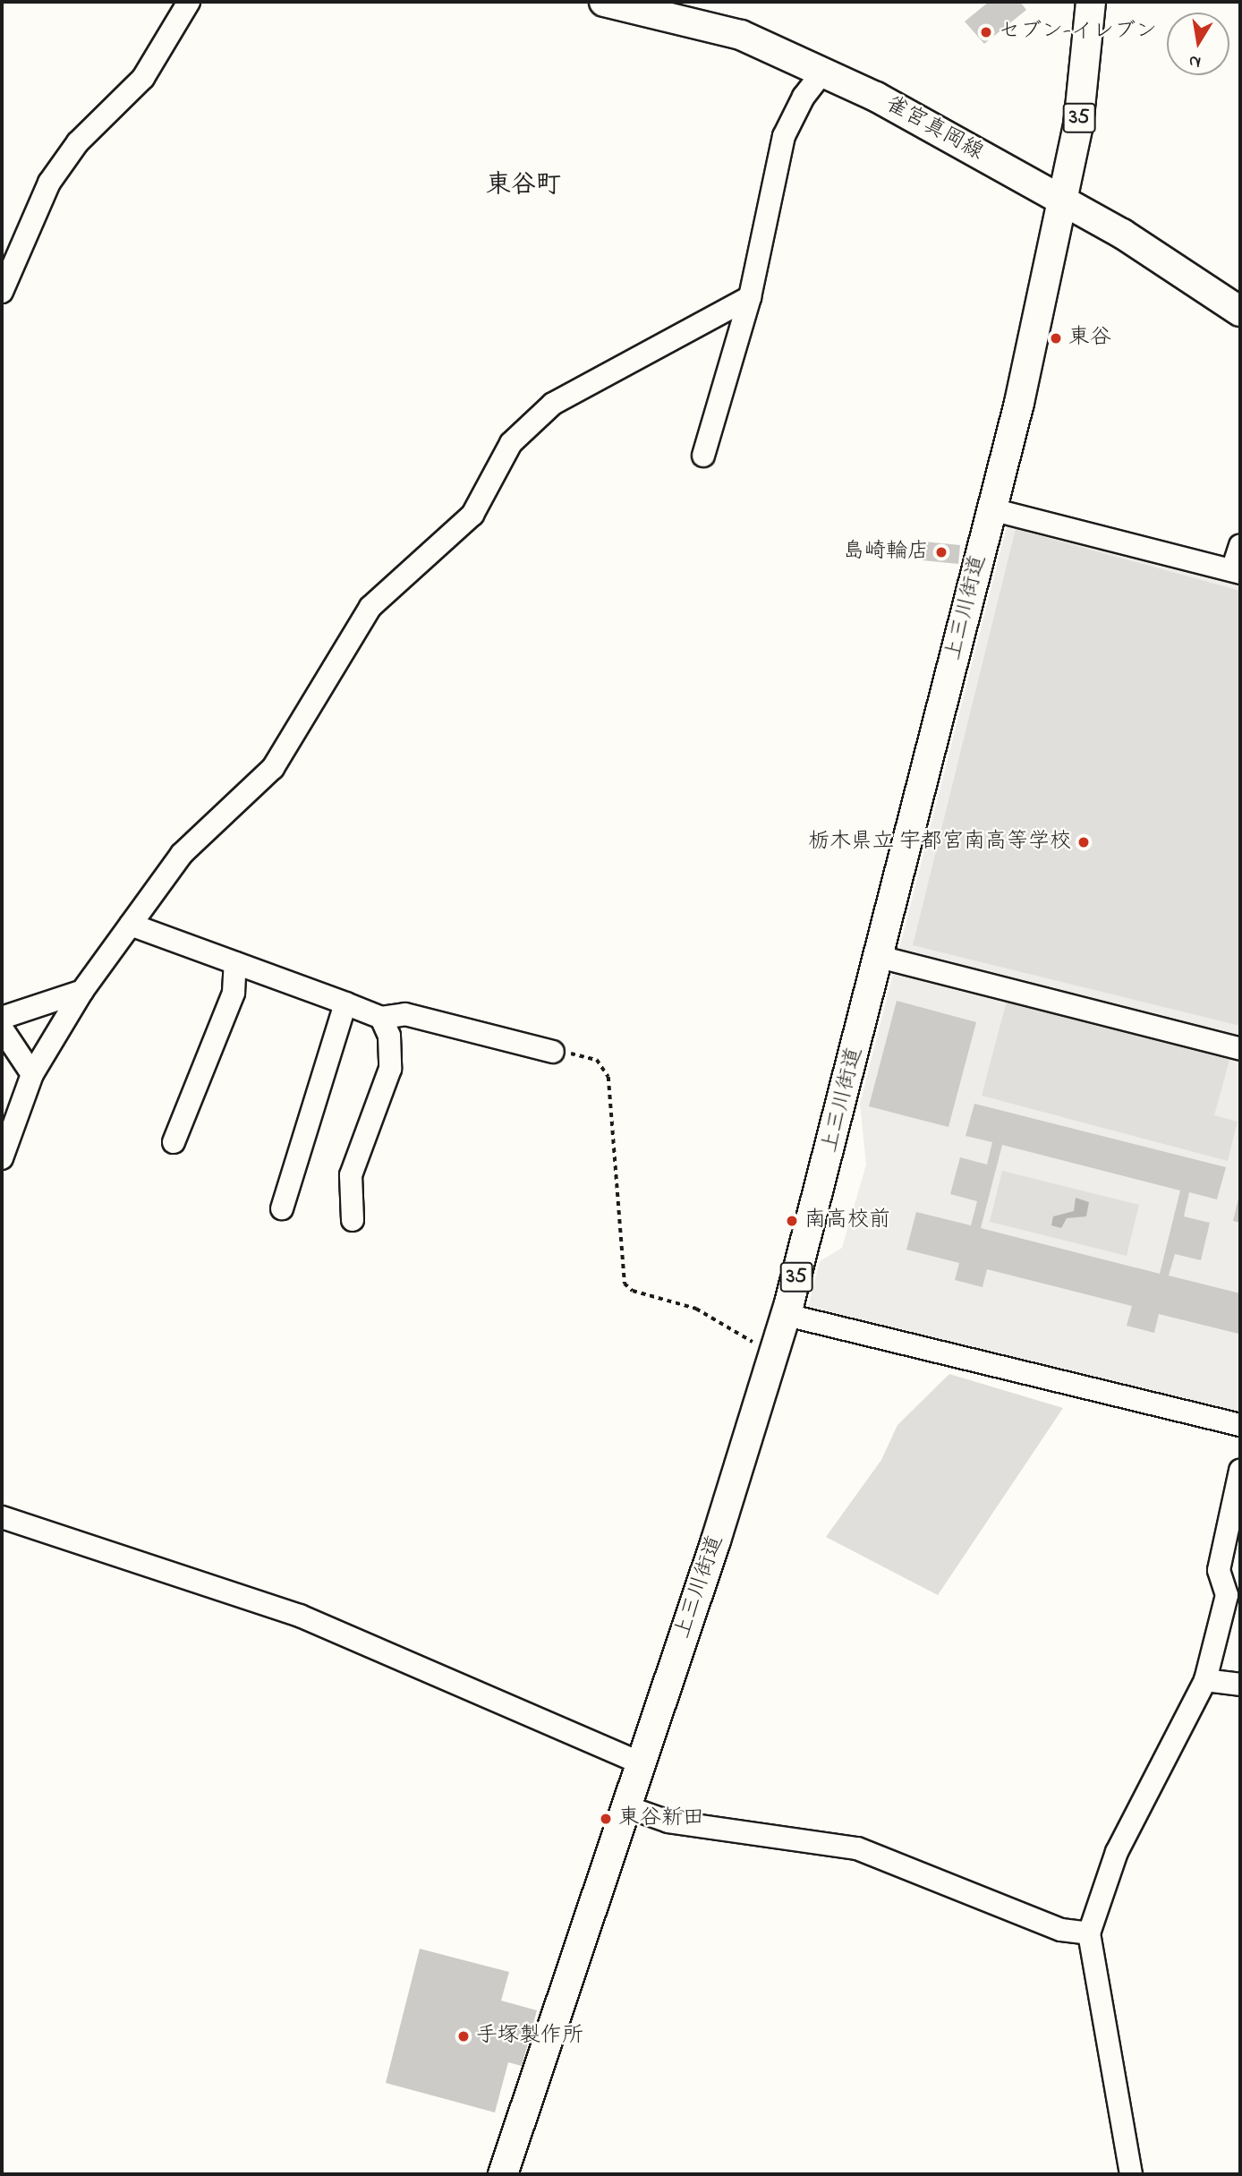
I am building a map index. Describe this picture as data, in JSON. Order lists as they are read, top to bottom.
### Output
{
  "streets": {
    "main road": ["35", "雀宮真岡線", "上三川街道"]
  },
  "crossings": [
    ["雀宮真岡線", "上三川街道"]
  ],
  "districts": ["東谷町"],
  "places": [
    "セブン-イレブン",
    "東谷",
    "島崎輪店",
    "栃木県立 宇都宮南高等学校",
    "南高校前",
    "東谷新田",
    "手塚製作所"
  ],
  "north": "bottom"
}
